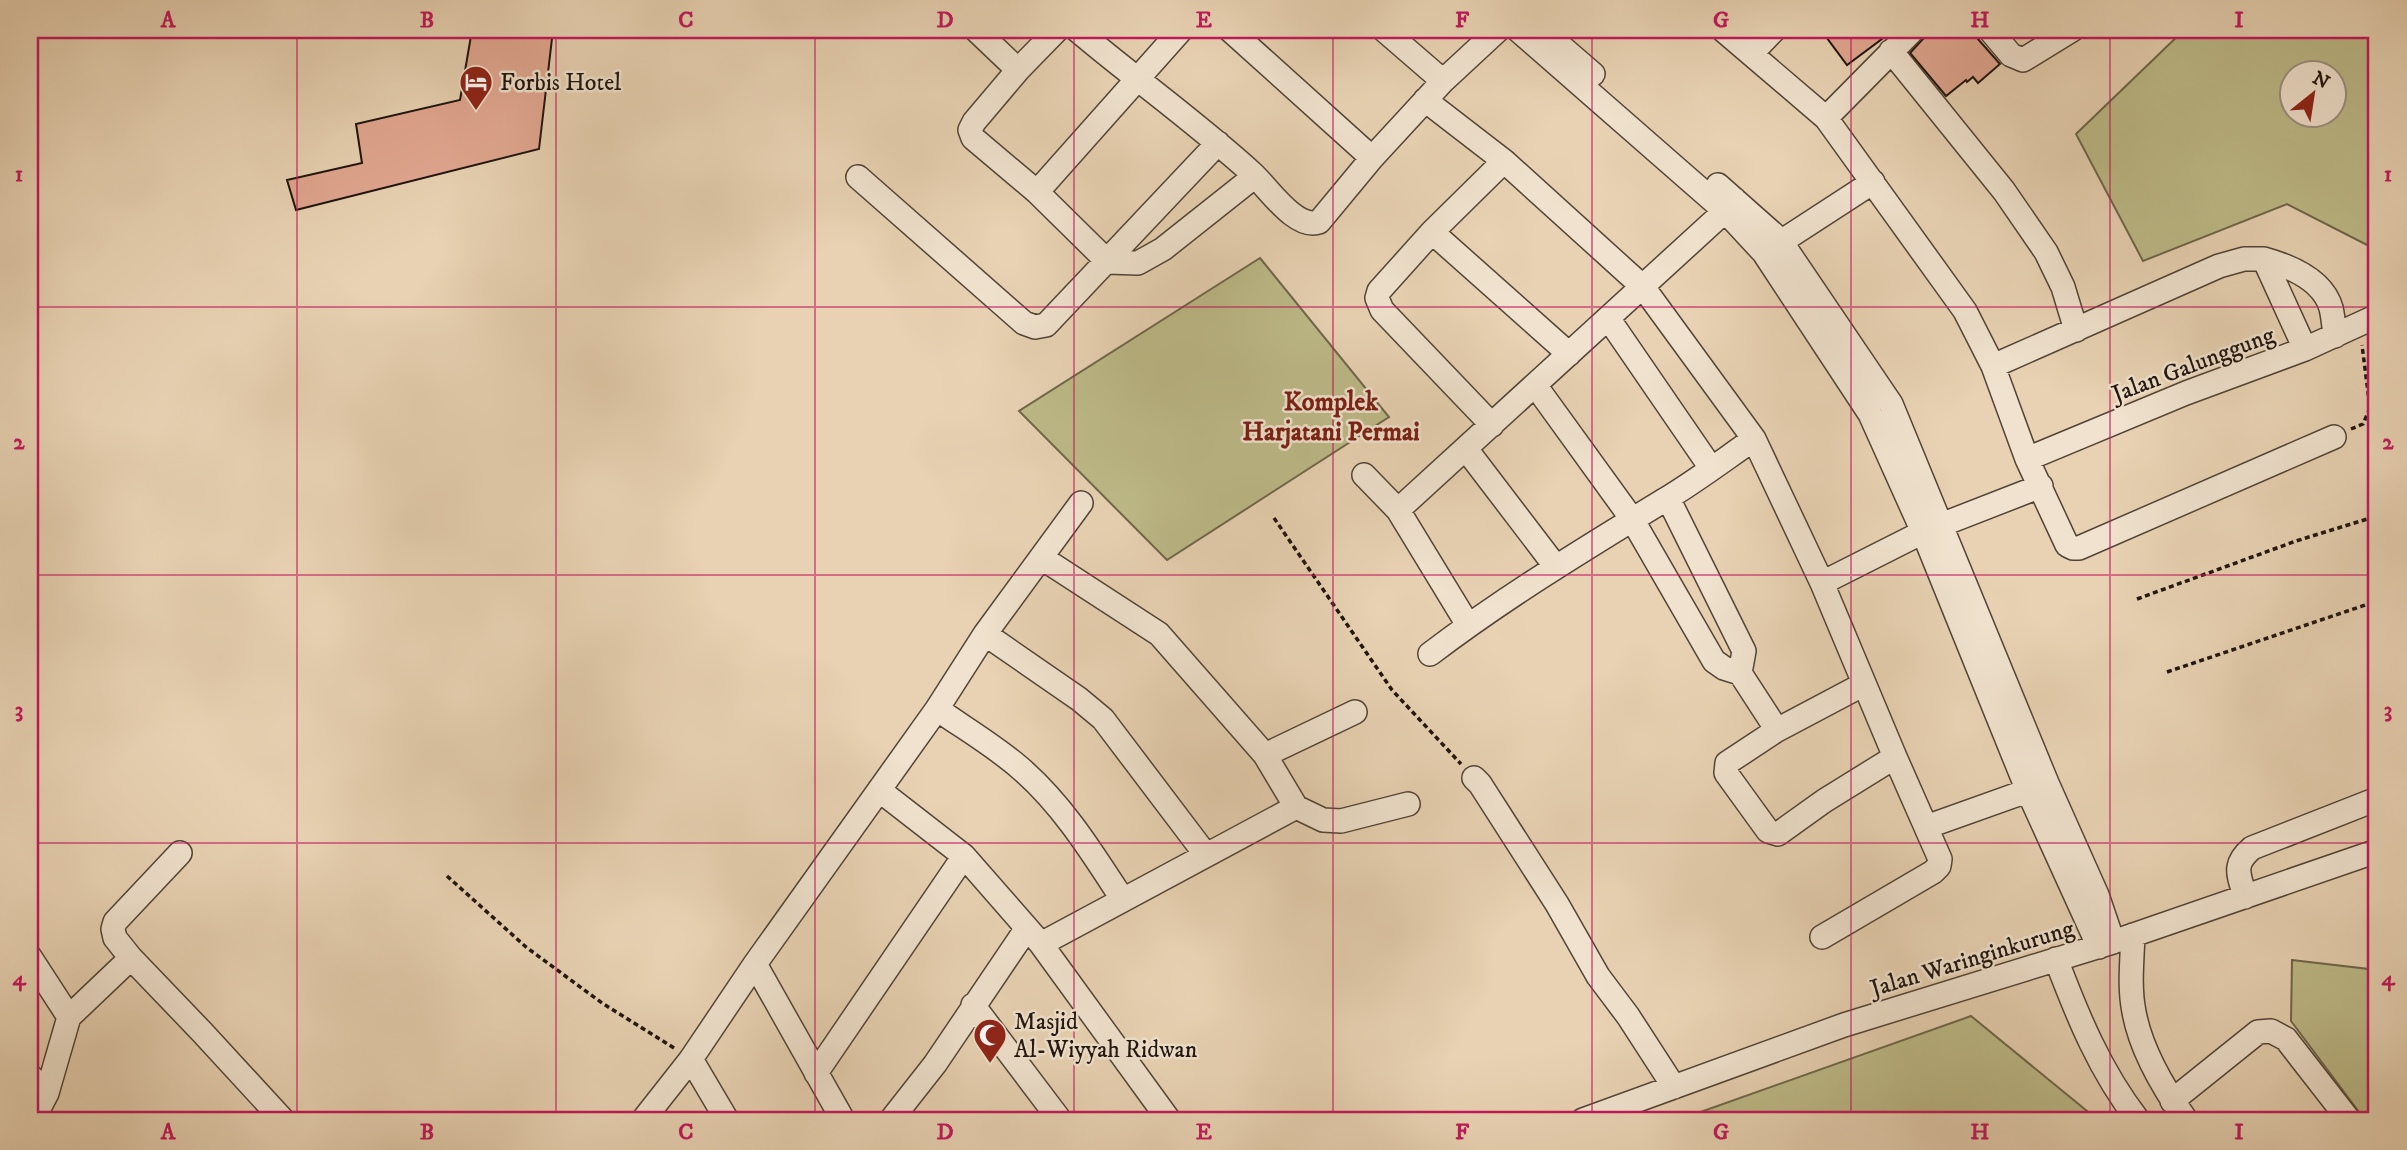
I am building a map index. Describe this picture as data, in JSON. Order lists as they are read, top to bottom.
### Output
{
  "streets": {
    "street": ["Jalan Galunggung", "Jalan Waringinkurung"]
  },
  "districts": ["Komplek Harjatani Permai"],
  "places": {
    "hotel": ["Forbis Hotel"],
    "mosque": ["Masjid Al-Wiyyah Ridwan"]
  },
  "north": "top right",
  "grid": {
    "columns": [
      "A",
      "B",
      "C",
      "D",
      "E",
      "F",
      "G",
      "H",
      "I"
    ],
    "rows": [
      "1",
      "2",
      "3",
      "4"
    ]
  }
}
